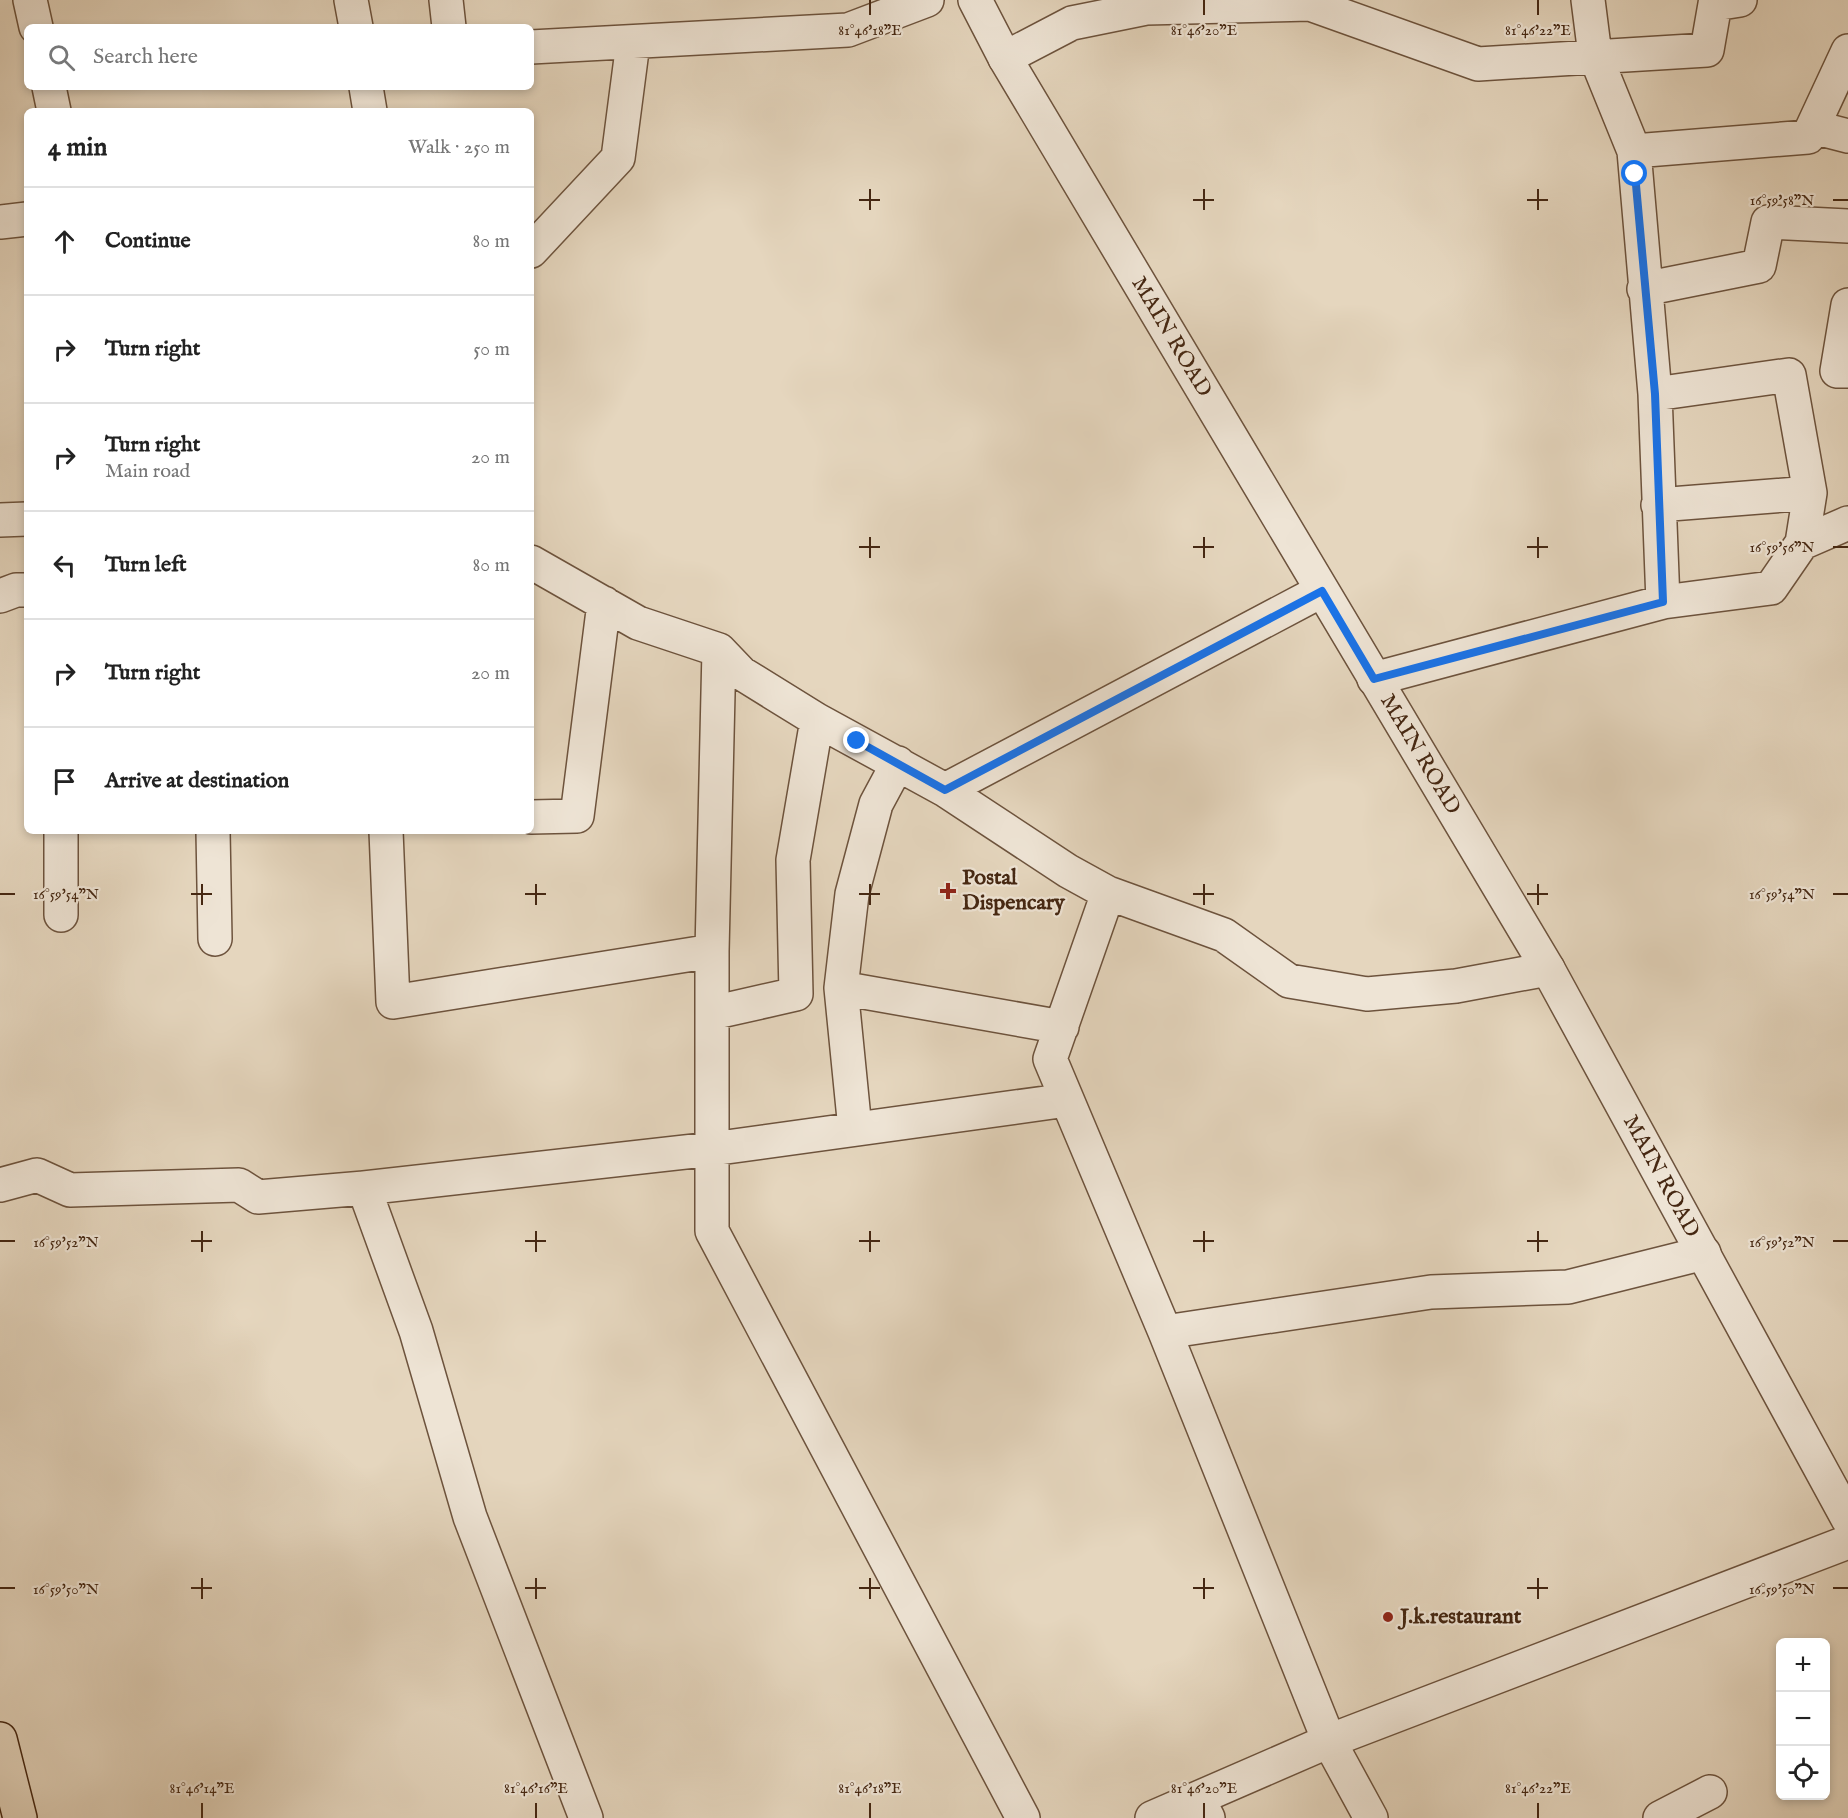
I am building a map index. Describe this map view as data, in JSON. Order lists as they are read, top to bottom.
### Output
{
  "streets": {
    "street": ["MAIN ROAD"]
  },
  "places": {
    "health": ["Postal Dispencary"],
    "other": ["J.k.restaurant"]
  },
  "page": {
    "search": "Search here",
    "heading": ["4 min", "Walk · 250 m"],
    "list": [
      ["Continue", "80 m"],
      ["Turn right", "50 m"],
      ["Turn right", "Main road", "20 m"],
      ["Turn left", "80 m"],
      ["Turn right", "20 m"],
      "Arrive at destination"
    ],
    "map_buttons": ["+", "−"]
  },
  "coordinates": [
    "81°46'18\"E",
    "81°46'20\"E",
    "81°46'22\"E",
    "16°59'58\"N",
    "16°59'56\"N",
    "16°59'54\"N",
    "16°59'52\"N",
    "16°59'50\"N",
    "81°46'14\"E",
    "81°46'16\"E"
  ]
}
